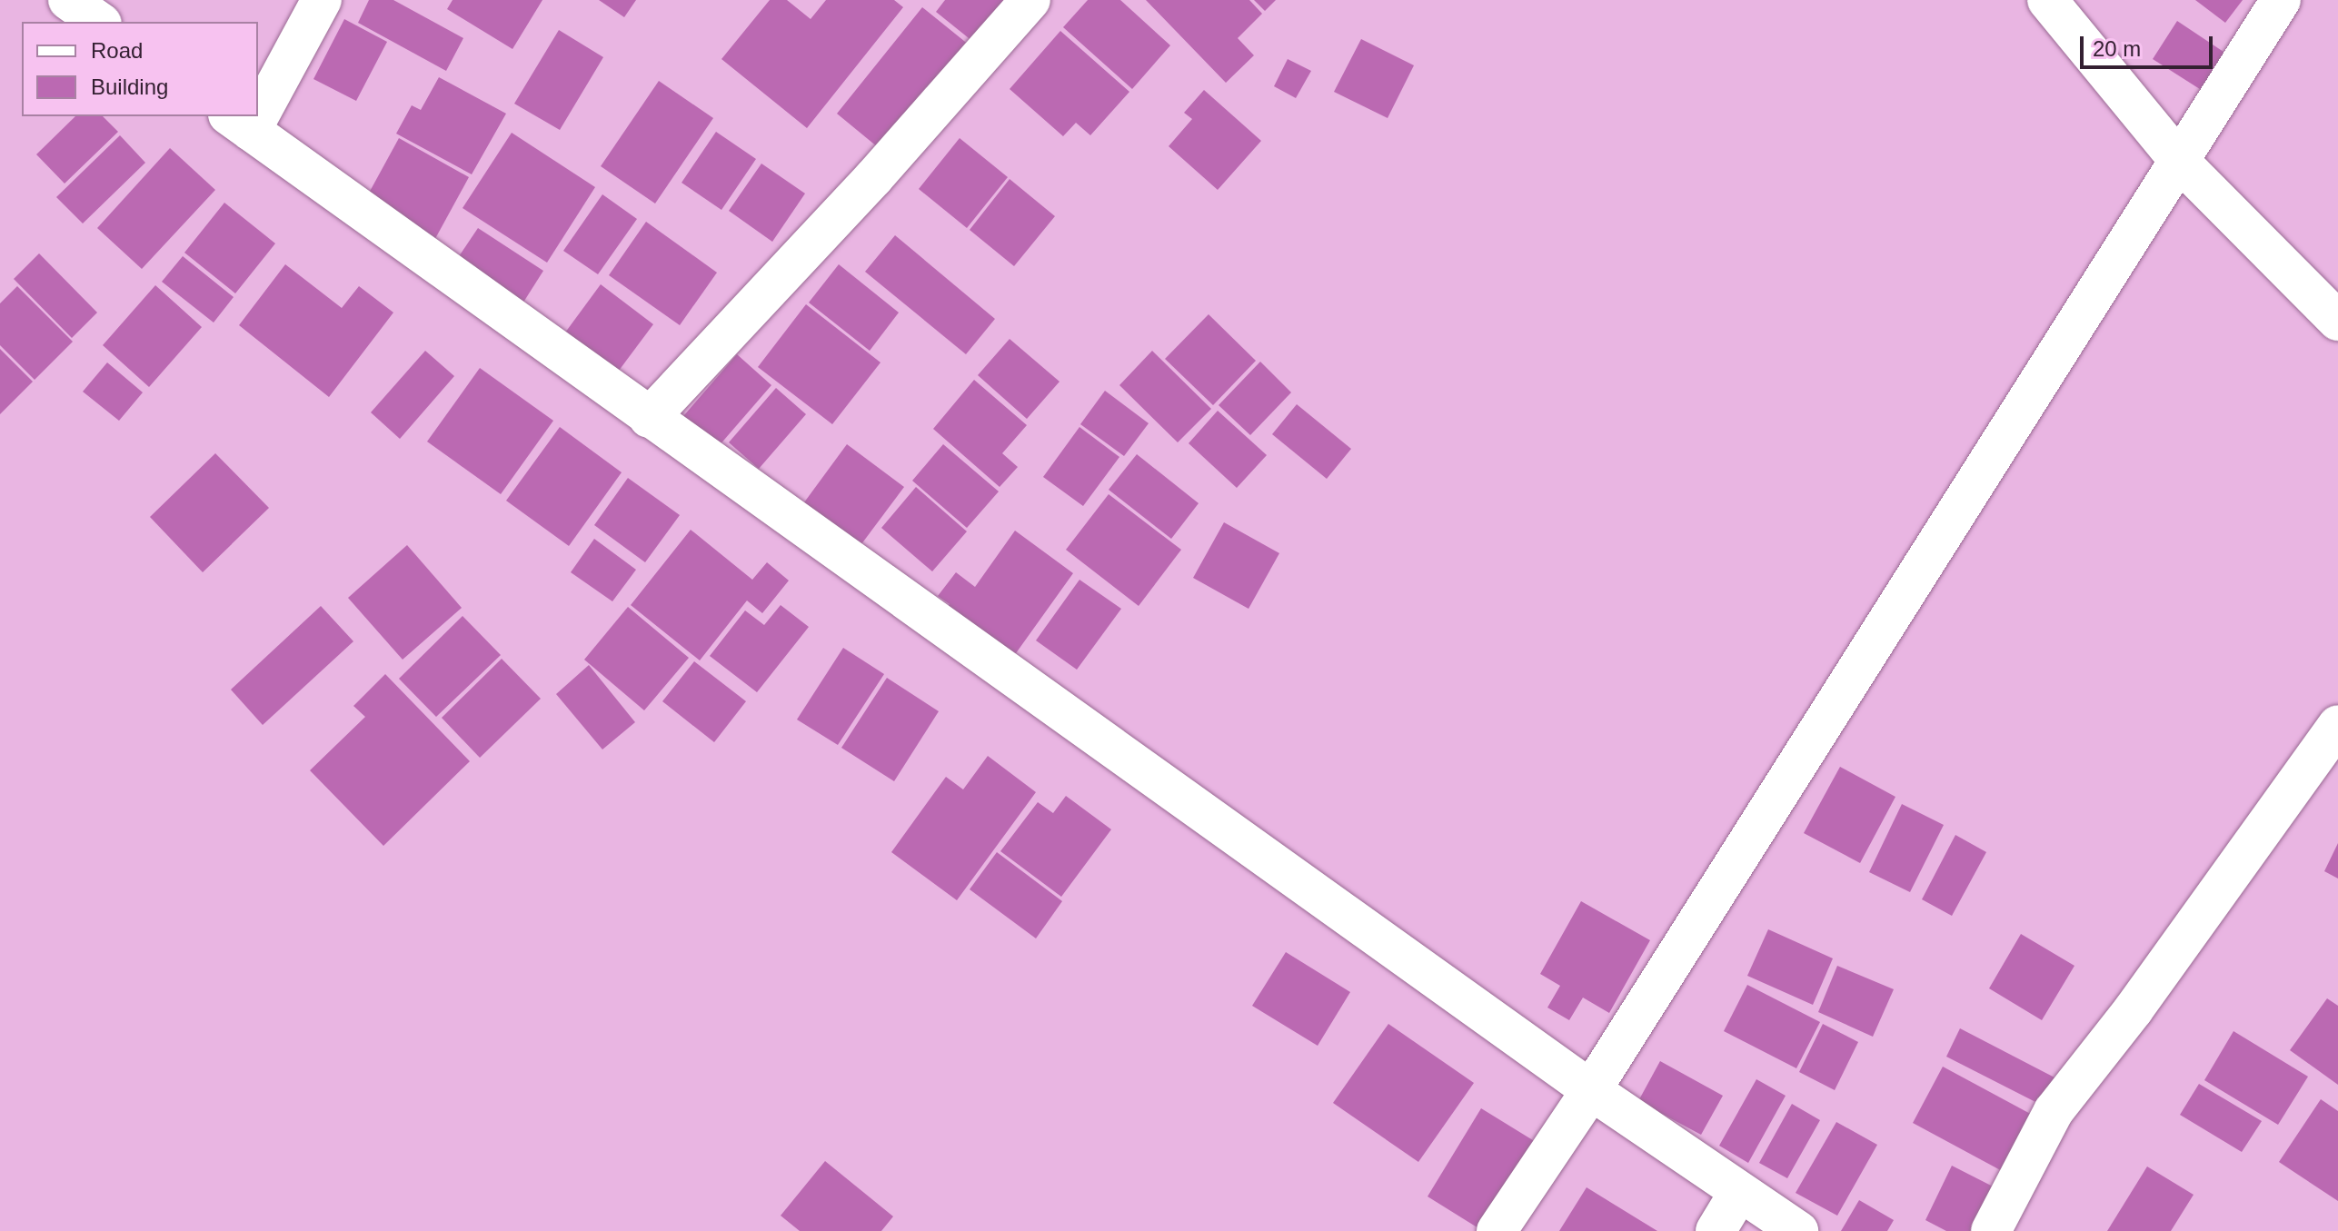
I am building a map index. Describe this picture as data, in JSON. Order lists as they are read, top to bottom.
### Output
{
  "legend": ["Road", "Building"],
  "scale_bar": "20 m"
}
